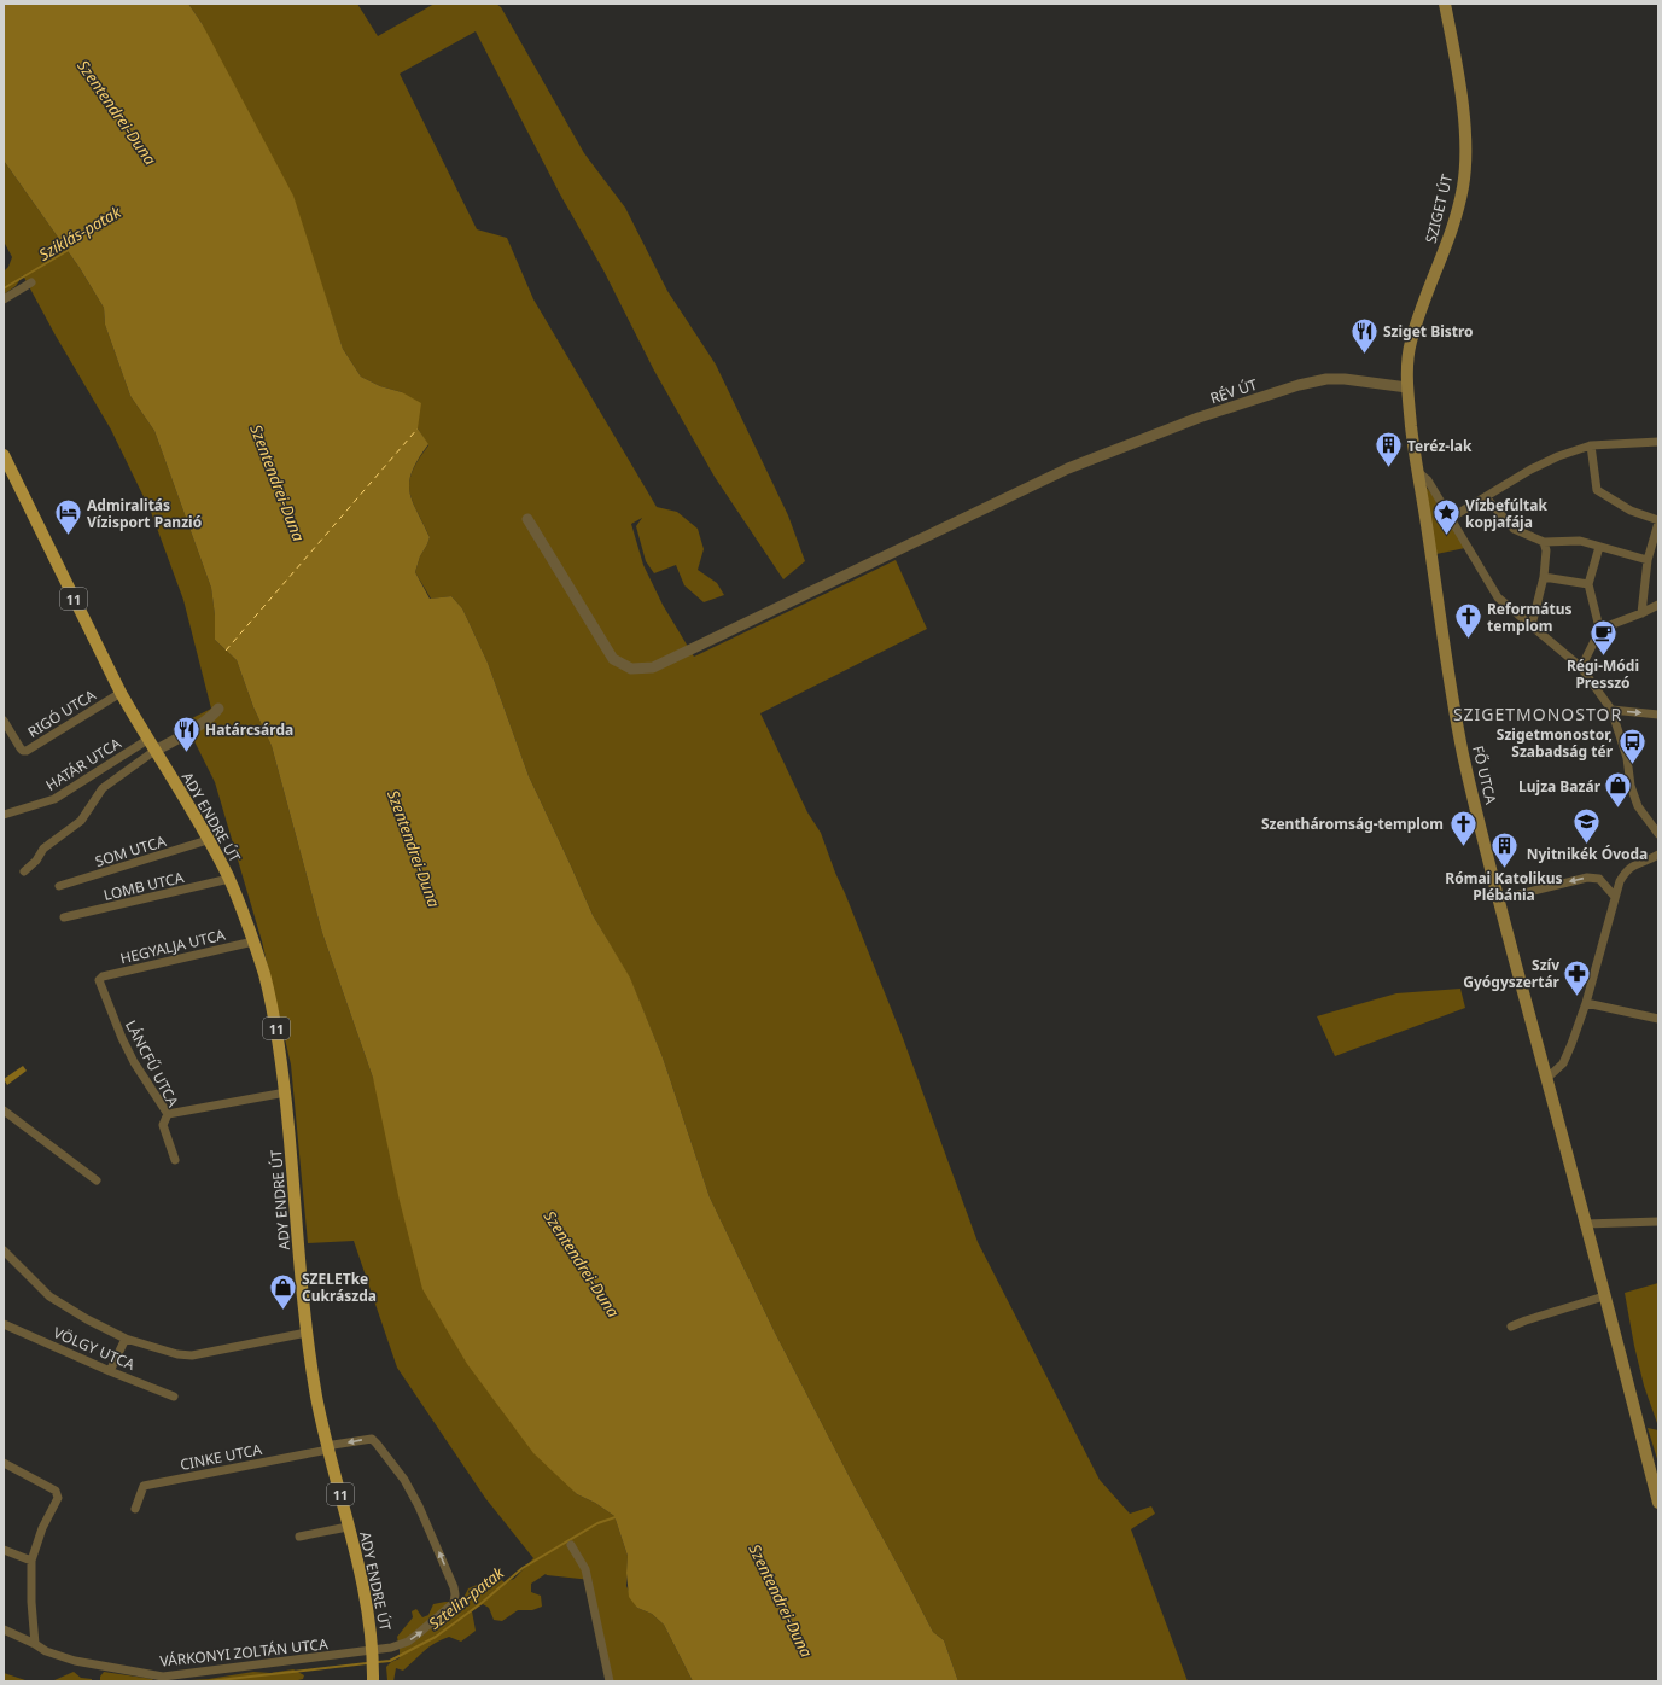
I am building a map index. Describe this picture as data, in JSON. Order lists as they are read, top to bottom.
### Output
{
  "streets": {
    "main road": [
      "SZIGET ÚT",
      "11",
      "FŐ UTCA",
      "ADY ENDRE ÚT"
    ],
    "street": [
      "RÉV ÚT",
      "RIGÓ UTCA",
      "HATÁR UTCA",
      "SOM UTCA",
      "LOMB UTCA",
      "HEGYALJA UTCA",
      "LÁNCFŰ UTCA",
      "VÖLGY UTCA",
      "CINKE UTCA",
      "VÁRKONYI ZOLTÁN UTCA"
    ]
  },
  "crossings": [
    ["SZIGET ÚT", "RÉV ÚT"],
    ["SZIGET ÚT", "FŐ UTCA"],
    ["RÉV ÚT", "FŐ UTCA"],
    ["11", "RIGÓ UTCA"],
    ["11", "HATÁR UTCA"],
    ["11", "ADY ENDRE ÚT"],
    ["HATÁR UTCA", "ADY ENDRE ÚT"],
    ["ADY ENDRE ÚT", "SOM UTCA"],
    ["ADY ENDRE ÚT", "LOMB UTCA"],
    ["ADY ENDRE ÚT", "HEGYALJA UTCA"],
    ["ADY ENDRE ÚT", "CINKE UTCA"],
    ["ADY ENDRE ÚT", "VÁRKONYI ZOLTÁN UTCA"],
    ["HEGYALJA UTCA", "LÁNCFŰ UTCA"],
    ["CINKE UTCA", "VÁRKONYI ZOLTÁN UTCA"]
  ],
  "districts": ["SZIGETMONOSTOR"],
  "water": ["Szentendrei-Duna", "Sziklás-patak", "Sztelin-patak"],
  "places": {
    "restaurant": ["Sziget Bistro", "Határcsárda"],
    "building": ["Teréz-lak", "Római Katolikus Plébánia"],
    "hotel": ["Admiralitás Vízisport Panzió"],
    "place": ["Vízbefúltak kopjafája"],
    "church": ["Református templom", "Szentháromság-templom"],
    "cafe": ["Régi-Módi Presszó"],
    "bus stop": ["Szigetmonostor, Szabadság tér"],
    "shop": ["Lujza Bazár", "SZELETke Cukrászda"],
    "school or university": ["Nyitnikék Óvoda"],
    "pharmacy": ["Szív Gyógyszertár"]
  }
}
